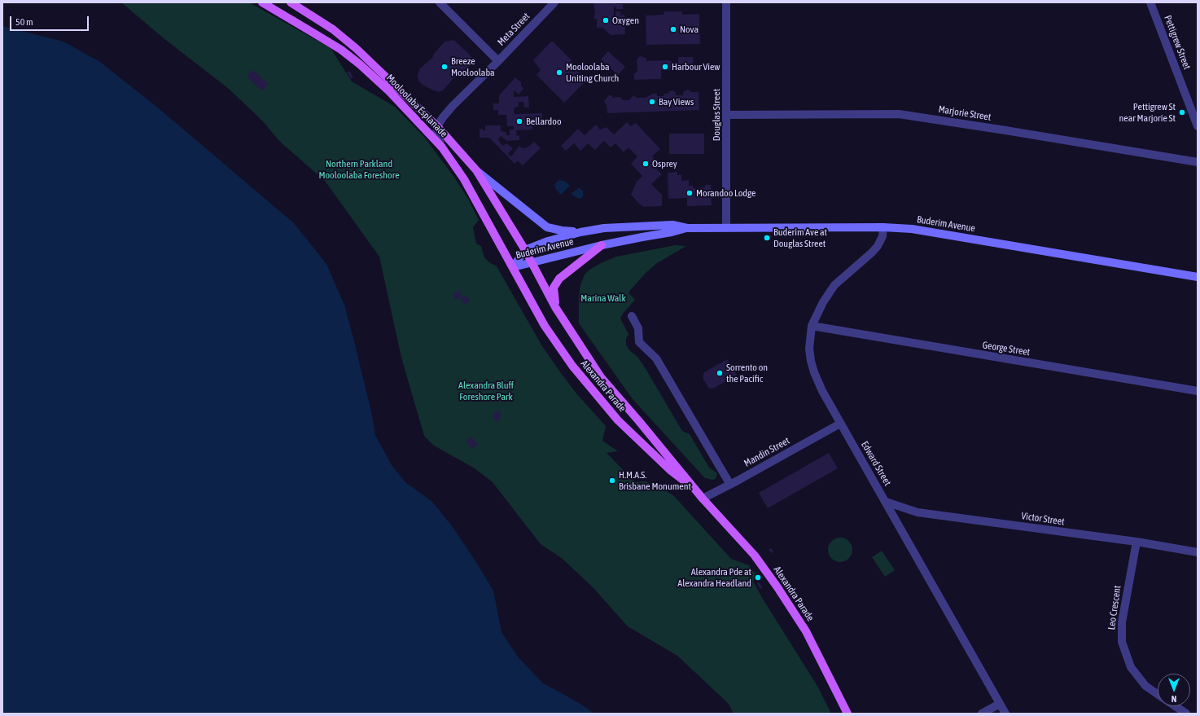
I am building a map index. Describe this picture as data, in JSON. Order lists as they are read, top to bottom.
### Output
{
  "streets": {
    "main road": ["Mooloolaba Esplanade", "Buderim Avenue", "Alexandra Parade"],
    "street": [
      "Meta Street",
      "Pettigrew Street",
      "Marjorie Street",
      "Douglas Street",
      "George Street",
      "Mandin Street",
      "Edward Street",
      "Victor Street",
      "Leo Crescent"
    ]
  },
  "crossings": [
    ["Meta Street", "Mooloolaba Esplanade"],
    ["Mooloolaba Esplanade", "Buderim Avenue"],
    ["Mooloolaba Esplanade", "Alexandra Parade"],
    ["Marjorie Street", "Douglas Street"],
    ["Douglas Street", "Buderim Avenue"],
    ["Buderim Avenue", "Alexandra Parade"],
    ["Buderim Avenue", "Edward Street"],
    ["George Street", "Edward Street"],
    ["Alexandra Parade", "Mandin Street"],
    ["Mandin Street", "Edward Street"],
    ["Edward Street", "Victor Street"],
    ["Victor Street", "Leo Crescent"]
  ],
  "parks": ["Northern Parkland Mooloolaba Foreshore", "Marina Walk", "Alexandra Bluff Foreshore Park"],
  "places": [
    "Oxygen",
    "Nova",
    "Breeze Mooloolaba",
    "Harbour View",
    "Mooloolaba Uniting Church",
    "Bay Views",
    "Pettigrew St near Marjorie St",
    "Bellardoo",
    "Osprey",
    "Morandoo Lodge",
    "Buderim Ave at Douglas Street",
    "Sorrento on the Pacific",
    "H.M.A.S. Brisbane Monument",
    "Alexandra Pde at Alexandra Headland"
  ],
  "scale_bar": "50 m",
  "north": "bottom"
}
